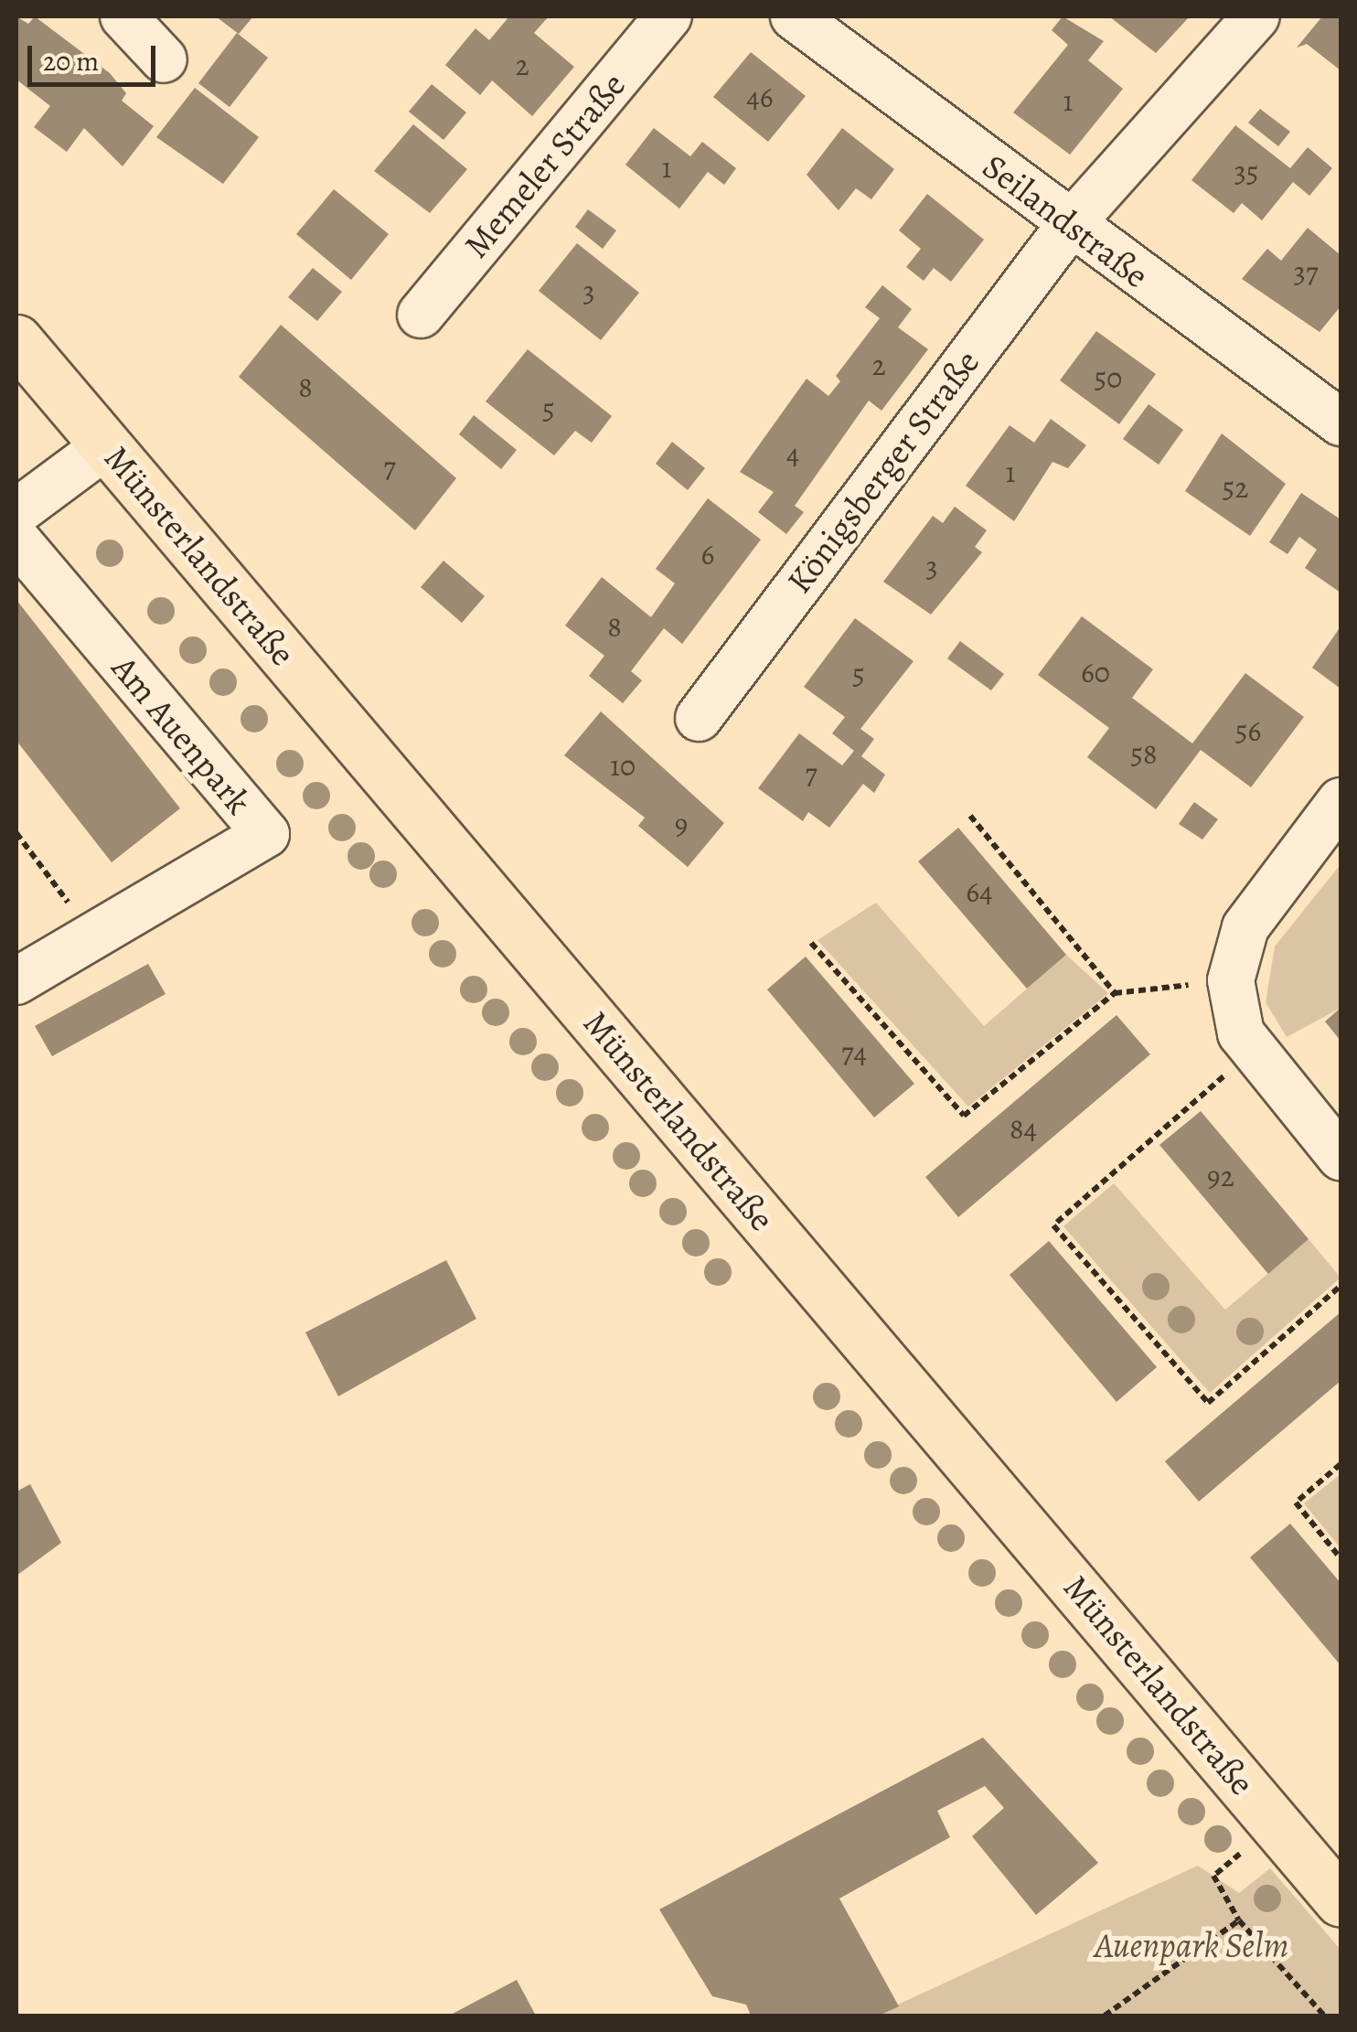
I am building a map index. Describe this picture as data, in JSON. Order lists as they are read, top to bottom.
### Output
{
  "streets": {
    "main road": ["Münsterlandstraße"],
    "street": [
      "Memeler Straße",
      "Seilandstraße",
      "Königsberger Straße",
      "Am Auenpark"
    ]
  },
  "crossings": [
    ["Seilandstraße", "Königsberger Straße"]
  ],
  "parks": ["Auenpark Selm"],
  "house_numbers": [
    "2",
    "46",
    "1",
    "1",
    "35",
    "37",
    "3",
    "2",
    "50",
    "8",
    "5",
    "4",
    "7",
    "1",
    "52",
    "6",
    "3",
    "8",
    "60",
    "5",
    "56",
    "58",
    "10",
    "7",
    "9",
    "64",
    "74",
    "84",
    "92"
  ],
  "scale_bar": "20 m"
}
